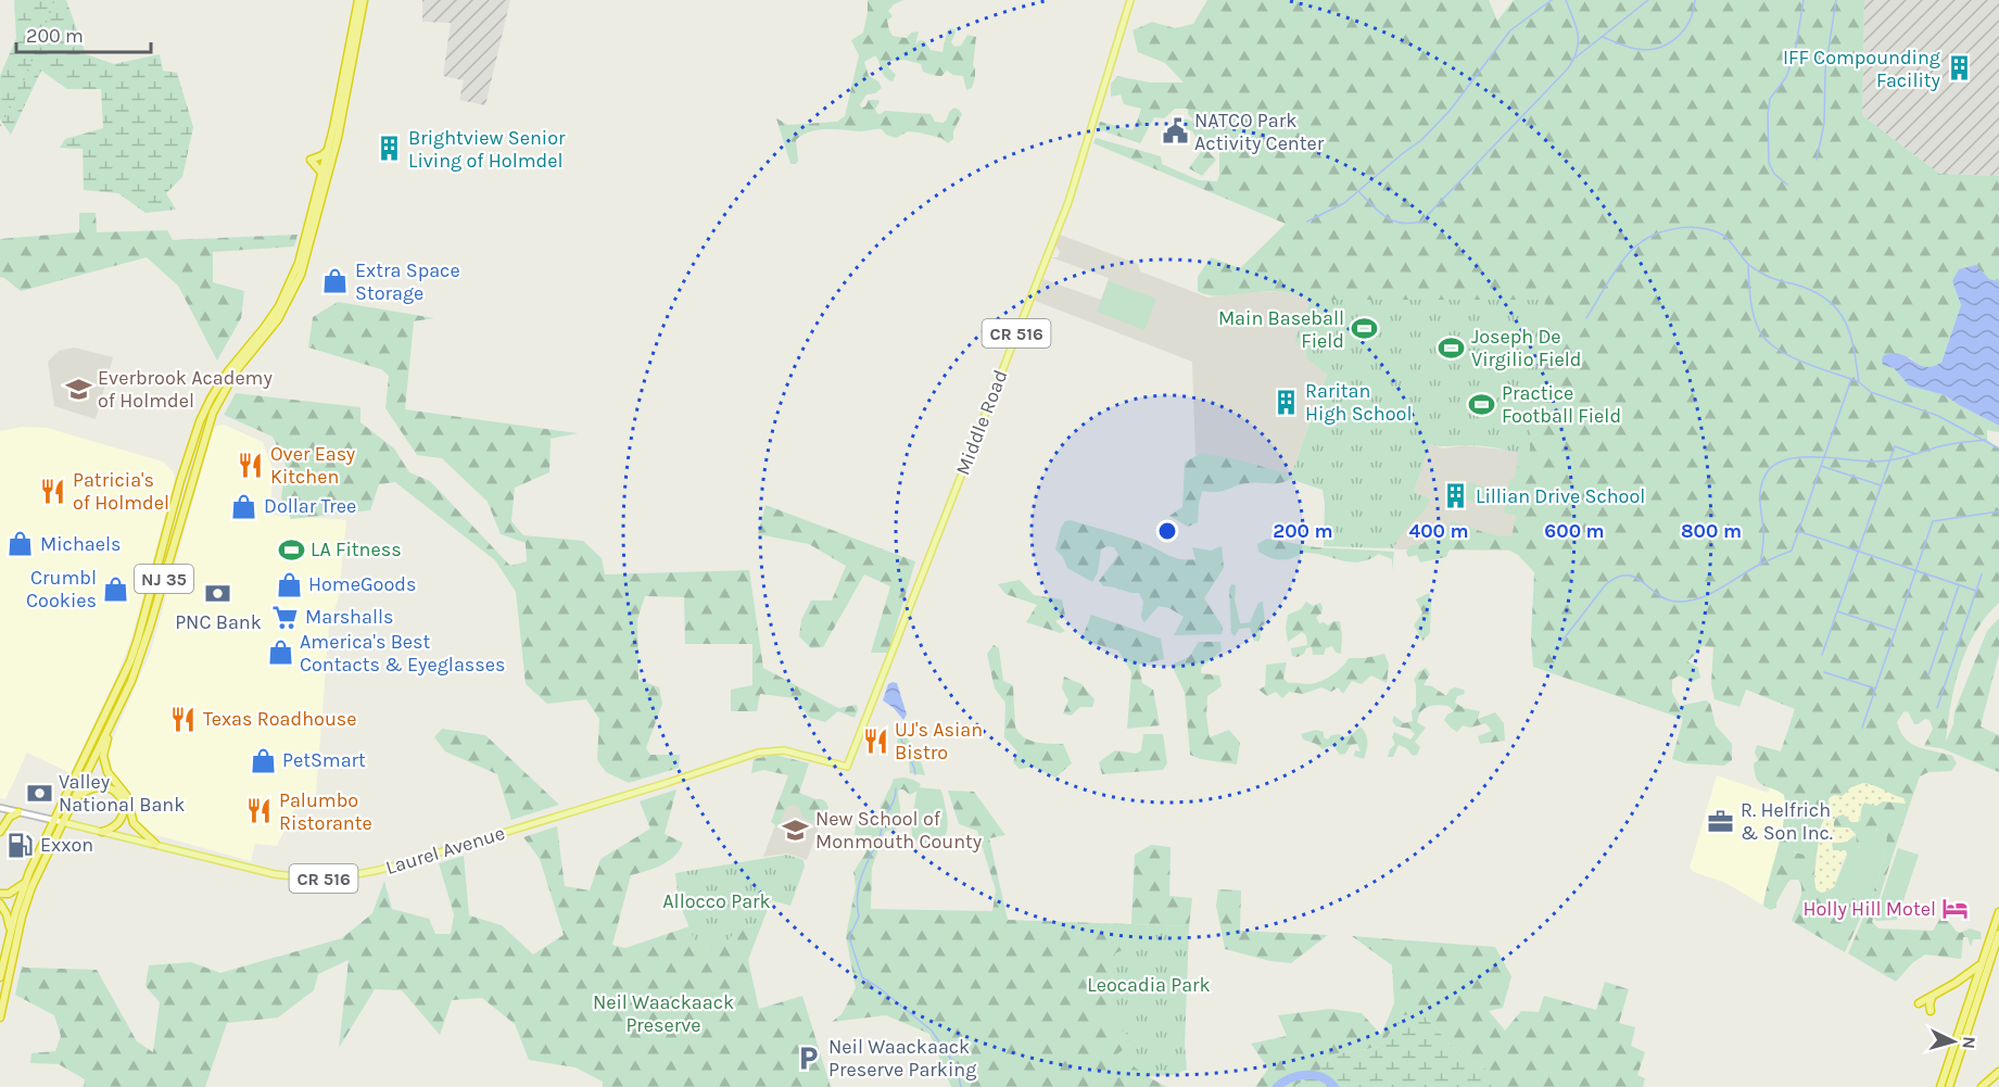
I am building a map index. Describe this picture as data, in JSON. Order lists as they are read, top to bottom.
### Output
{
  "streets": {
    "highway": ["NJ 35"],
    "main road": ["CR 516", "Middle Road", "Laurel Avenue"]
  },
  "crossings": [
    ["Middle Road", "Laurel Avenue"],
    ["NJ 35", "Laurel Avenue"]
  ],
  "parks": ["Allocco Park", "Leocadia Park", "Neil Waackaack Preserve"],
  "places": {
    "building": [
      "IFF Compounding Facility",
      "Brightview Senior Living of Holmdel",
      "Raritan High School",
      "Lillian Drive School"
    ],
    "public building": ["NATCO Park Activity Center"],
    "shop": [
      "Extra Space Storage",
      "Dollar Tree",
      "Michaels",
      "HomeGoods",
      "Crumbl Cookies",
      "America's Best Contacts & Eyeglasses",
      "PetSmart"
    ],
    "sports": [
      "Main Baseball Field",
      "Joseph De Virgilio Field",
      "Practice Football Field",
      "LA Fitness"
    ],
    "school or university": ["Everbrook Academy of Holmdel", "New School of Monmouth County"],
    "restaurant": [
      "Over Easy Kitchen",
      "Patricia's of Holmdel",
      "Texas Roadhouse",
      "UJ's Asian Bistro",
      "Palumbo Ristorante"
    ],
    "bank": ["PNC Bank", "Valley National Bank"],
    "supermarket": ["Marshalls"],
    "office": ["R. Helfrich & Son Inc."],
    "fuel station": ["Exxon"],
    "hotel": ["Holly Hill Motel"],
    "parking": ["Neil Waackaack Preserve Parking"]
  },
  "scale_bar": "200 m",
  "north": "right",
  "rings": [
    "200 m",
    "400 m",
    "600 m",
    "800 m"
  ]
}
